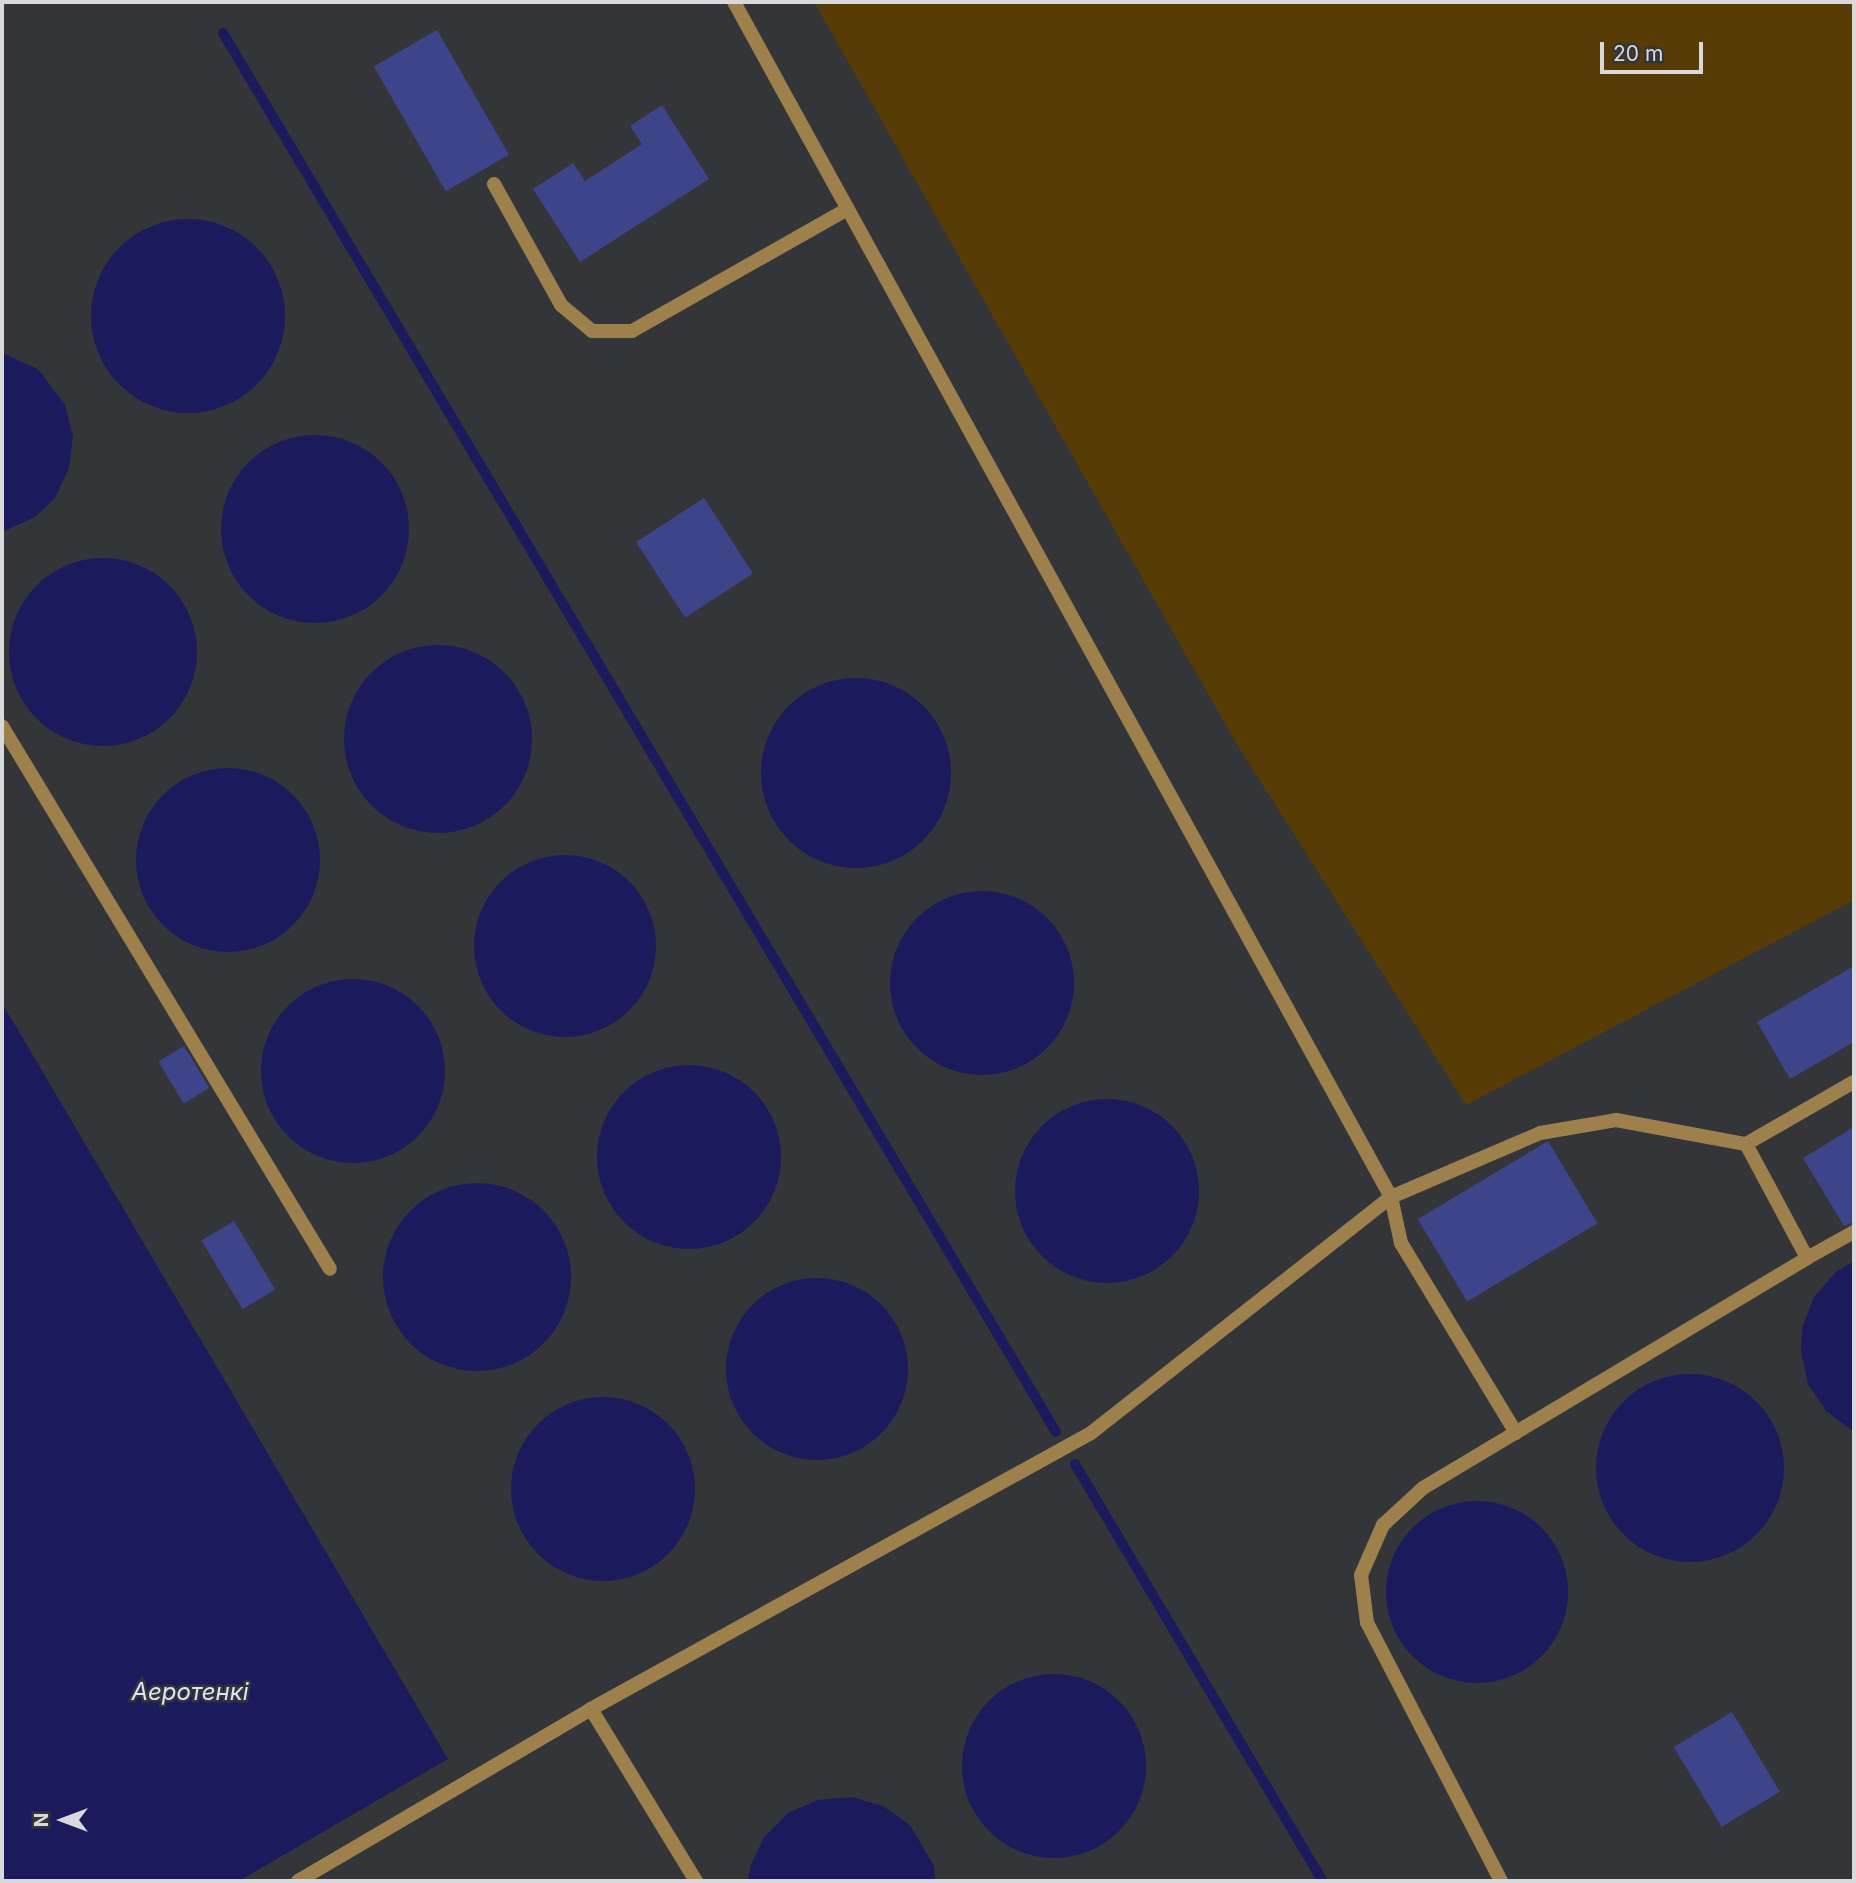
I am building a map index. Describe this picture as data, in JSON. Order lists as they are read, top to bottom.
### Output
{
  "water": ["Аеротенкі"],
  "scale_bar": "20 m",
  "north": "left"
}
